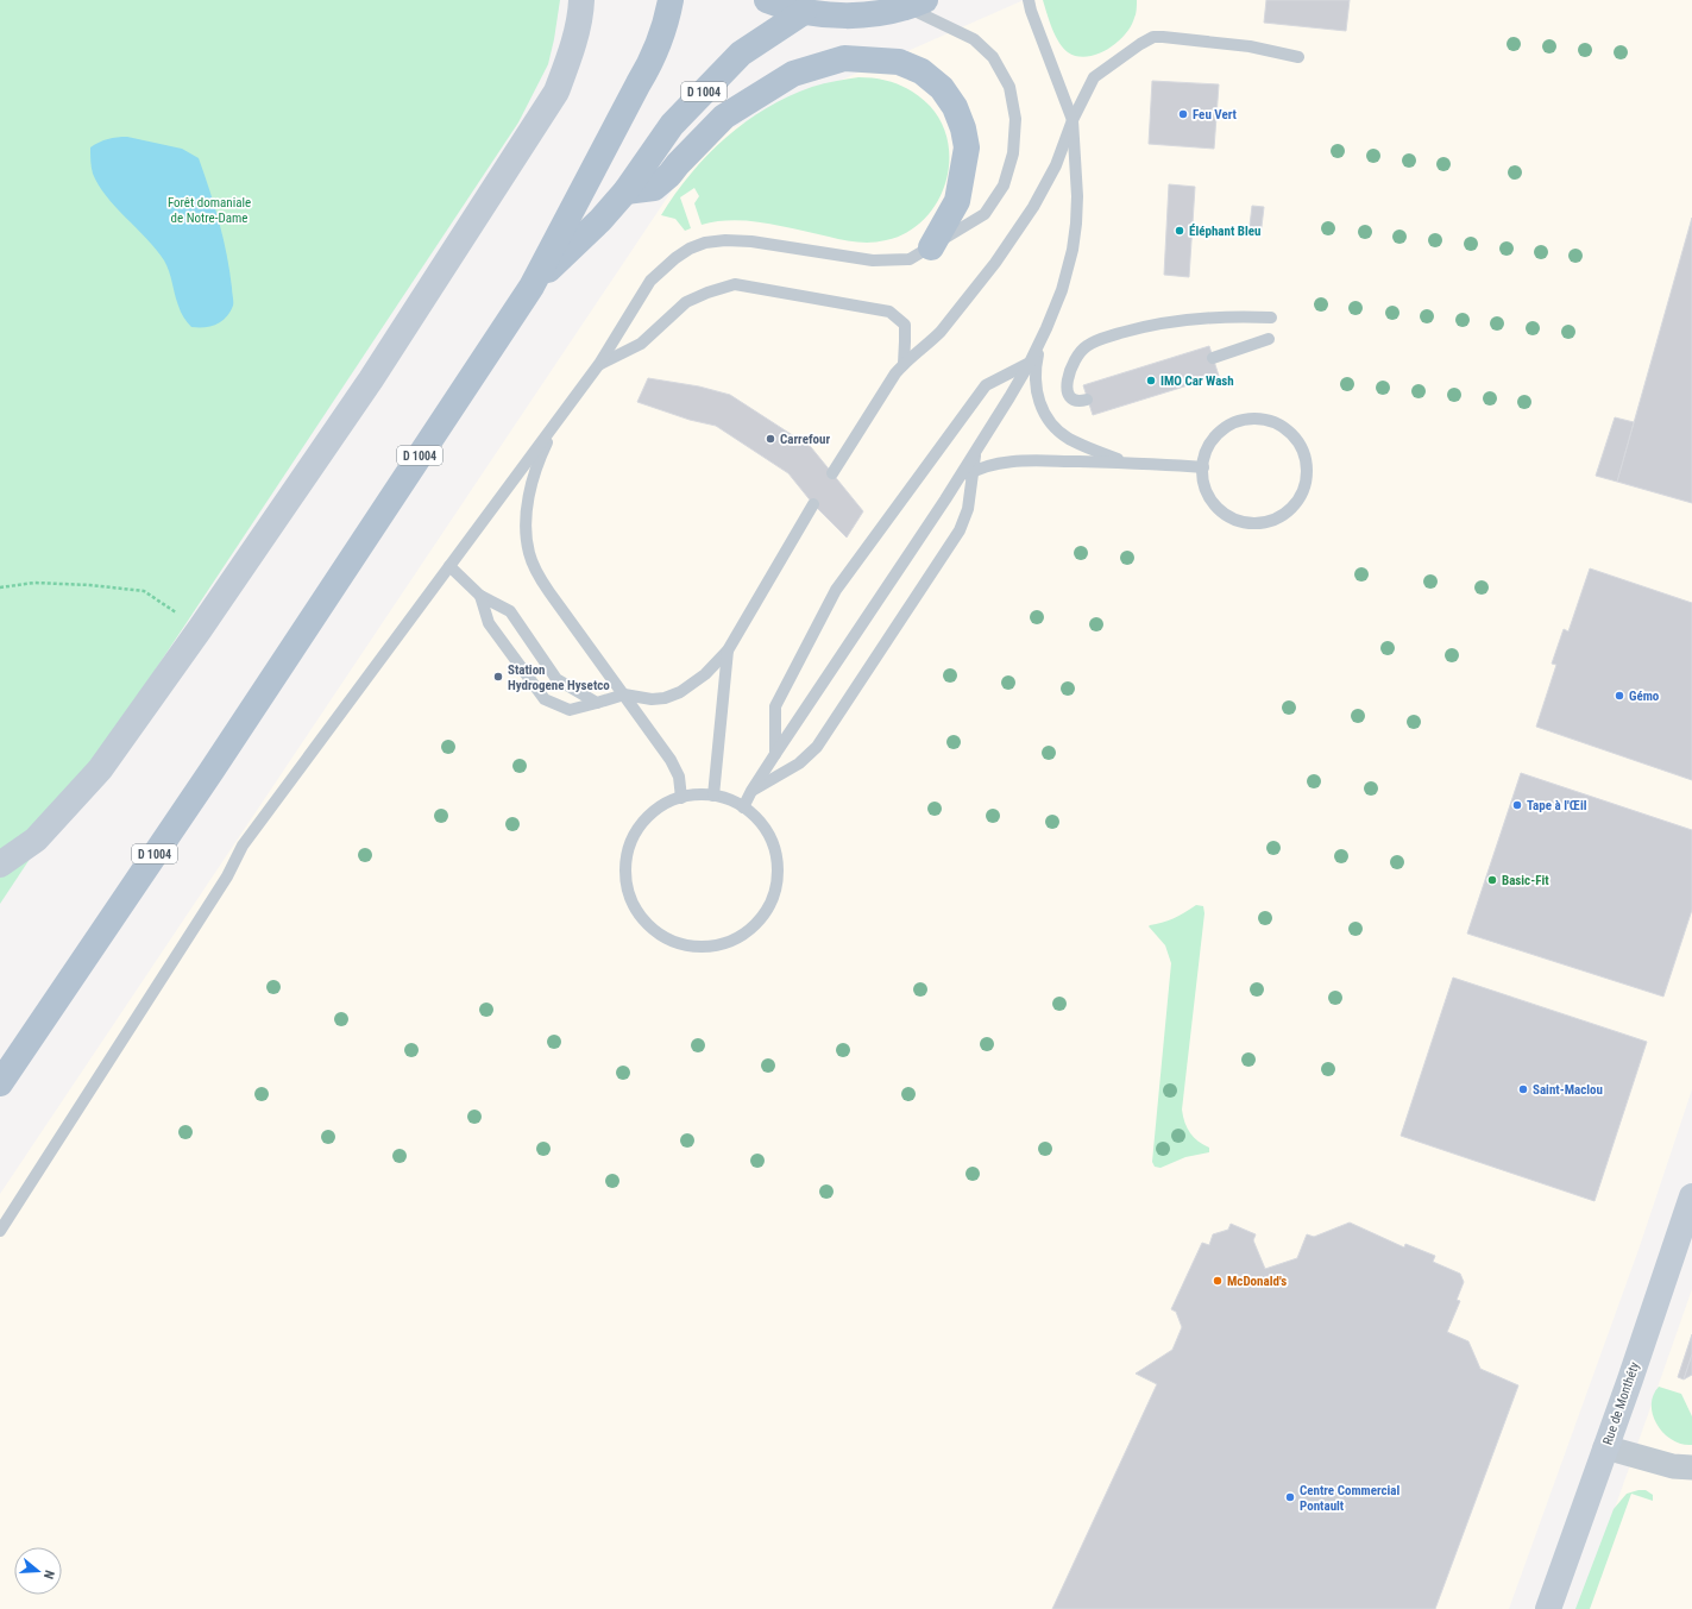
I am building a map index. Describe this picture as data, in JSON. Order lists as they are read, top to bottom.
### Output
{
  "streets": {
    "main road": ["D 1004"],
    "street": ["Rue de Monthéty"]
  },
  "parks": ["Forêt domaniale de Notre-Dame"],
  "places": [
    "Feu Vert",
    "Éléphant Bleu",
    "IMO Car Wash",
    "Carrefour",
    "Station Hydrogene Hysetco",
    "Gémo",
    "Tape à l'Œil",
    "Basic-Fit",
    "Saint-Maclou",
    "McDonald's",
    "Centre Commercial Pontault"
  ],
  "north": "right"
}
